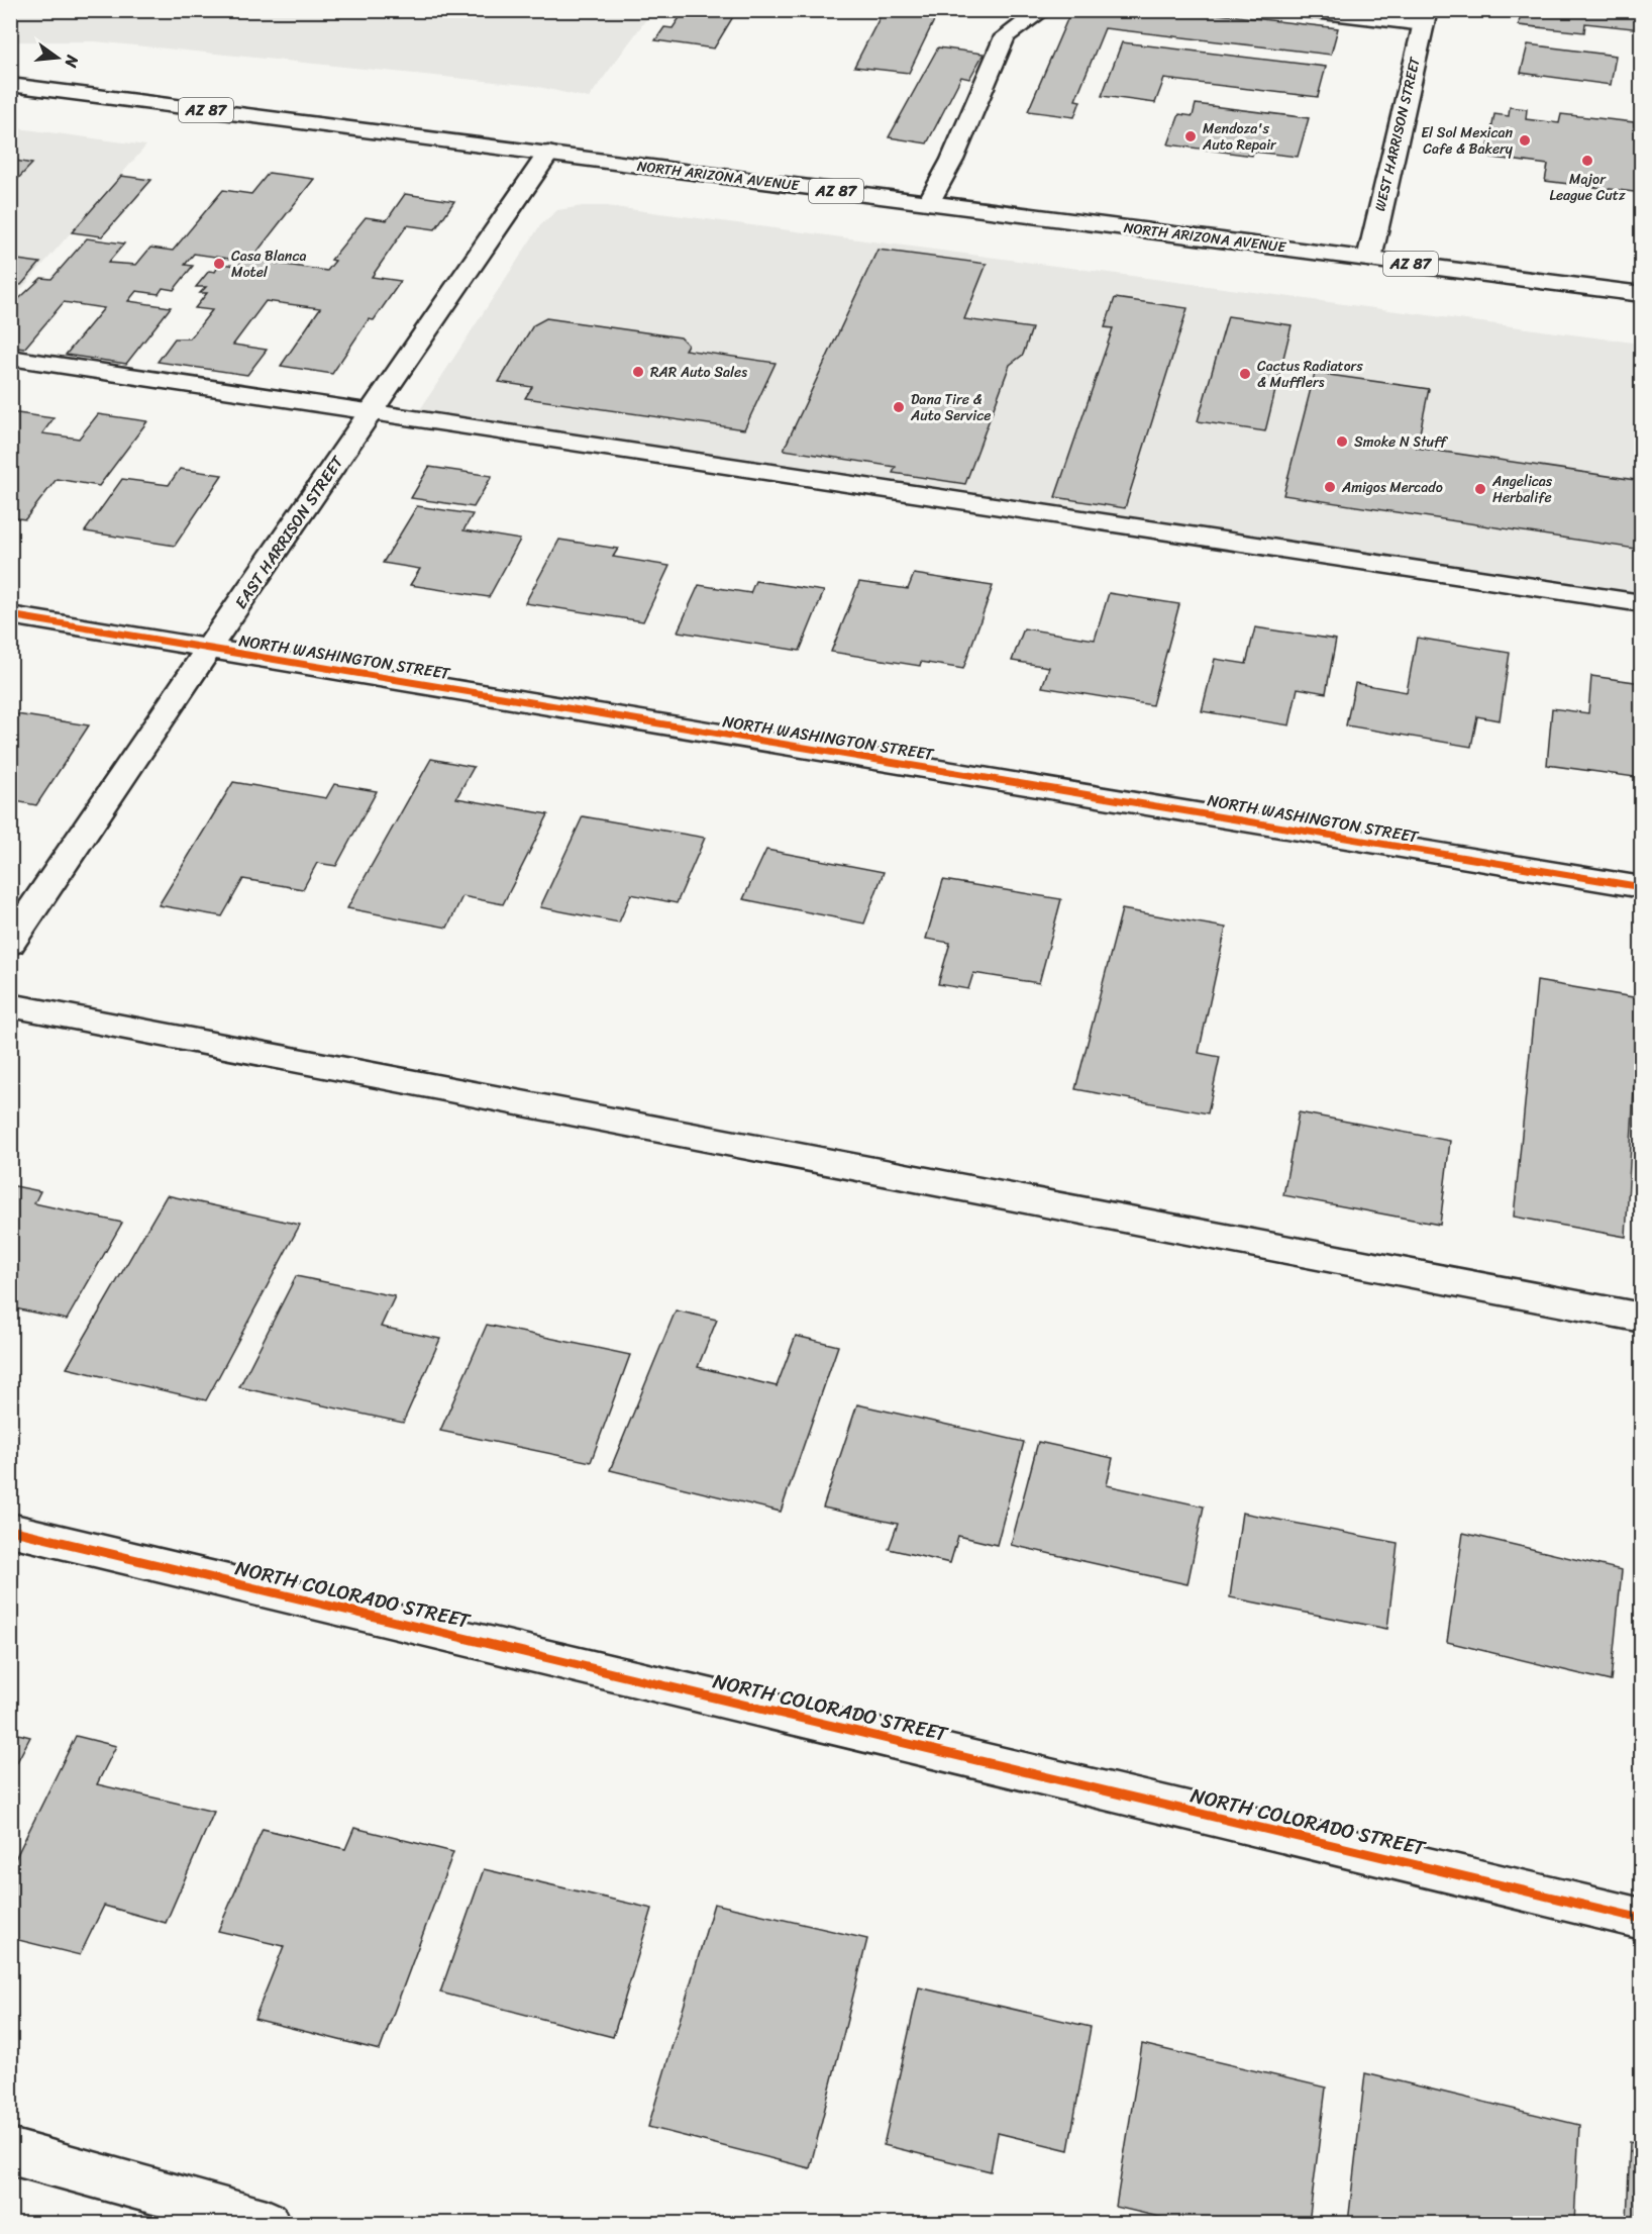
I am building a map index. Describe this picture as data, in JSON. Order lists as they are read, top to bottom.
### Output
{
  "streets": {
    "street": [
      "AZ 87",
      "WEST HARRISON STREET",
      "NORTH ARIZONA AVENUE",
      "EAST HARRISON STREET",
      "NORTH WASHINGTON STREET",
      "NORTH COLORADO STREET"
    ]
  },
  "crossings": [
    ["WEST HARRISON STREET", "NORTH ARIZONA AVENUE"],
    ["NORTH ARIZONA AVENUE", "EAST HARRISON STREET"],
    ["EAST HARRISON STREET", "NORTH WASHINGTON STREET"]
  ],
  "places": [
    "Mendoza's Auto Repair",
    "El Sol Mexican Cafe & Bakery",
    "Major League Cutz",
    "Casa Blanca Motel",
    "RAR Auto Sales",
    "Cactus Radiators & Mufflers",
    "Dana Tire & Auto Service",
    "Smoke N Stuff",
    "Amigos Mercado",
    "Angelicas Herbalife"
  ],
  "north": "right"
}
